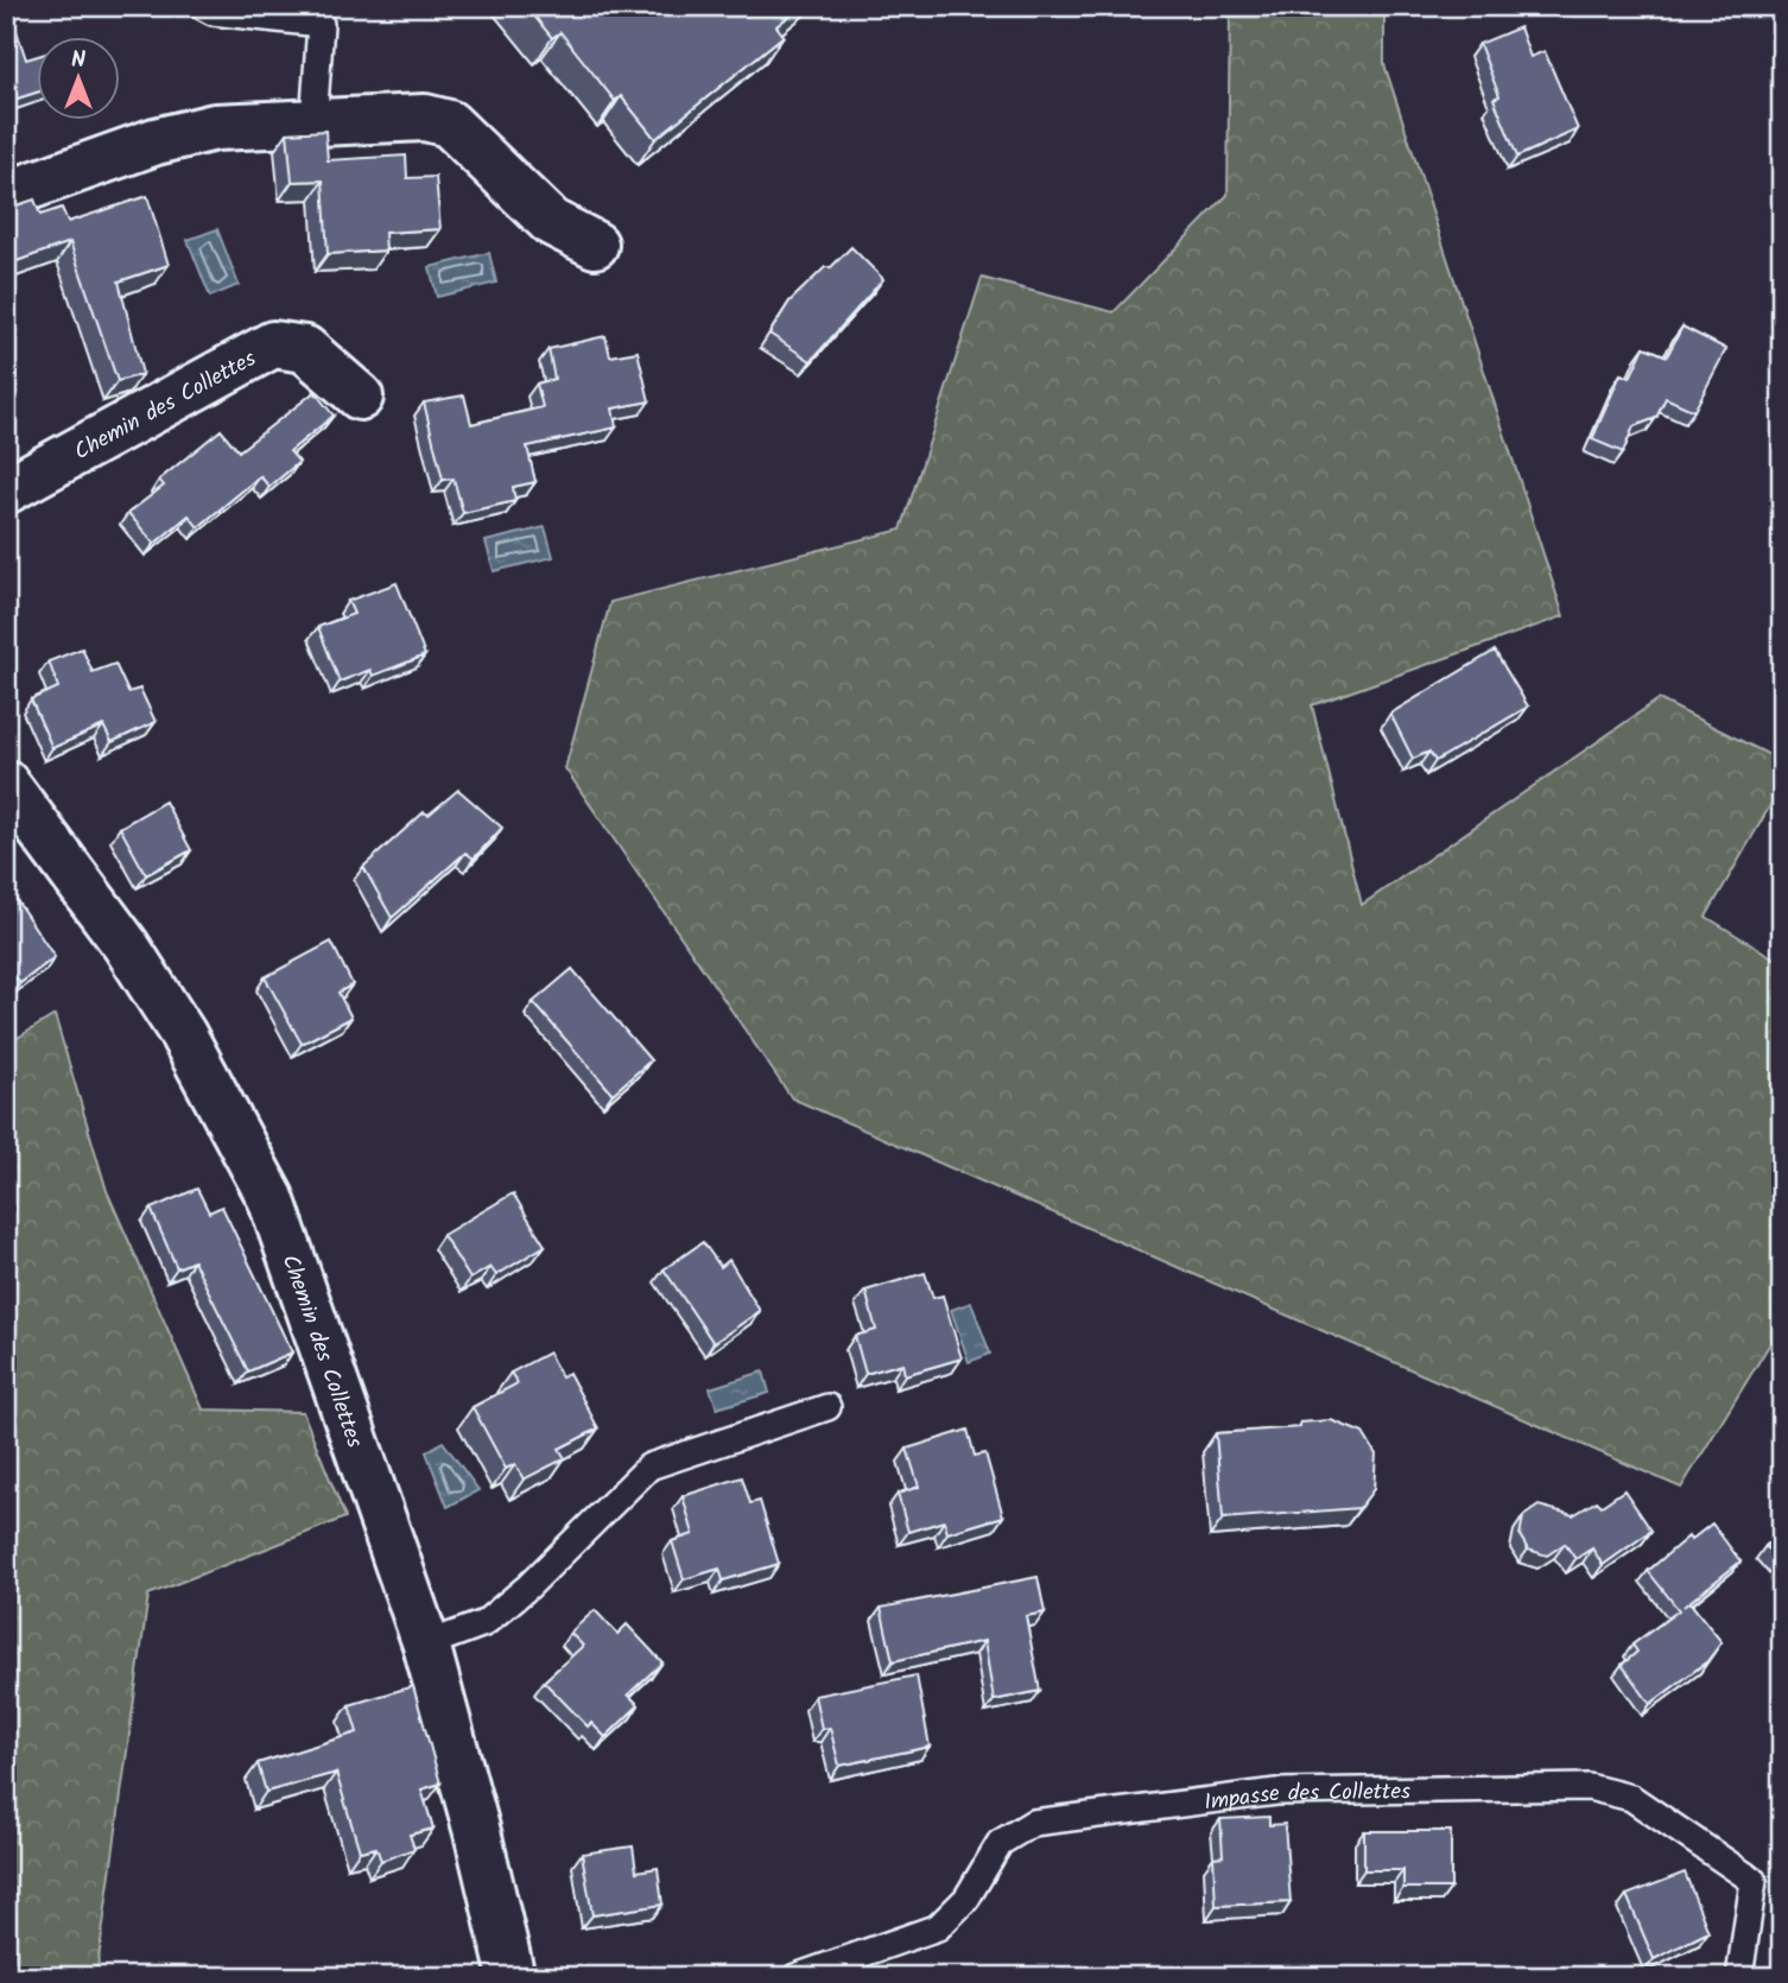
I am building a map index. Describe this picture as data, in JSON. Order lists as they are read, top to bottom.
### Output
{
  "streets": {
    "street": ["Chemin des Collettes"],
    "lane": ["Impasse des Collettes"]
  },
  "north": "top"
}
